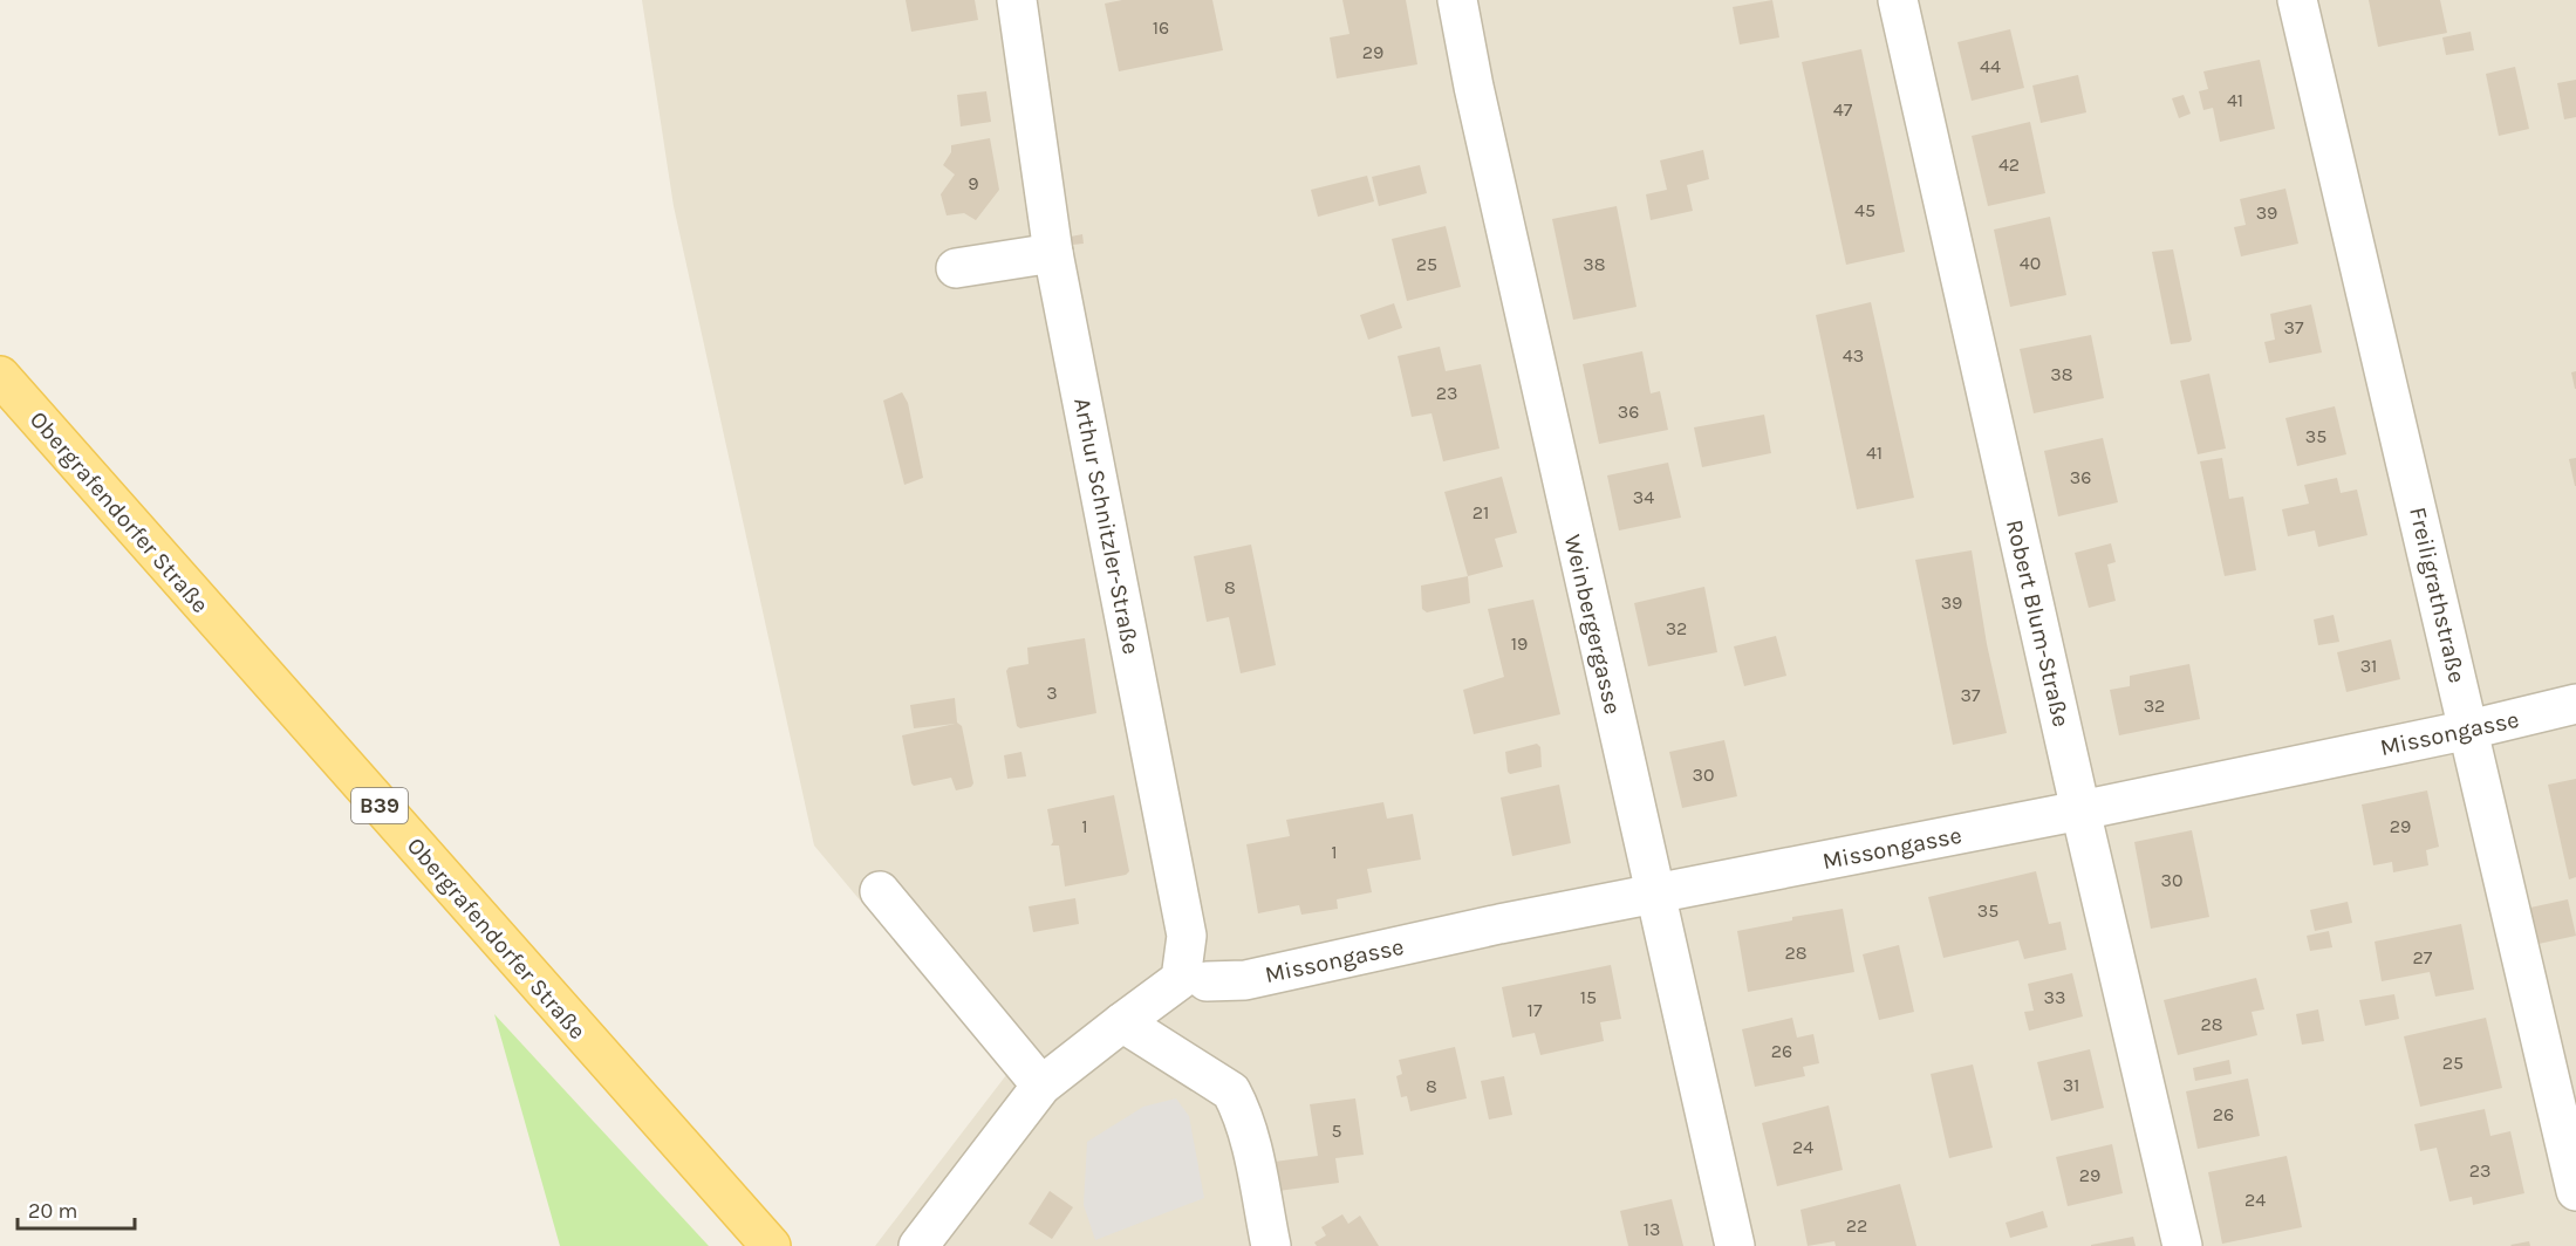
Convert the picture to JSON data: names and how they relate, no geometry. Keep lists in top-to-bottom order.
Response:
{
  "streets": {
    "main road": ["Obergrafendorfer Straße", "B39"],
    "street": [
      "Arthur Schnitzler-Straße",
      "Freiligrathstraße",
      "Robert Blum-Straße",
      "Weinbergergasse",
      "Missongasse"
    ]
  },
  "crossings": [
    ["Freiligrathstraße", "Missongasse"],
    ["Robert Blum-Straße", "Missongasse"],
    ["Weinbergergasse", "Missongasse"]
  ],
  "house_numbers": [
    "16",
    "29",
    "44",
    "41",
    "47",
    "42",
    "9",
    "45",
    "39",
    "40",
    "25",
    "38",
    "37",
    "43",
    "38",
    "23",
    "36",
    "35",
    "41",
    "36",
    "34",
    "21",
    "8",
    "39",
    "32",
    "19",
    "31",
    "3",
    "37",
    "32",
    "30",
    "1",
    "29",
    "1",
    "30",
    "35",
    "28",
    "27",
    "15",
    "33",
    "17",
    "28",
    "26",
    "25",
    "31",
    "8",
    "26",
    "5",
    "24",
    "23",
    "29",
    "24",
    "22",
    "13"
  ],
  "scale_bar": "20 m"
}
